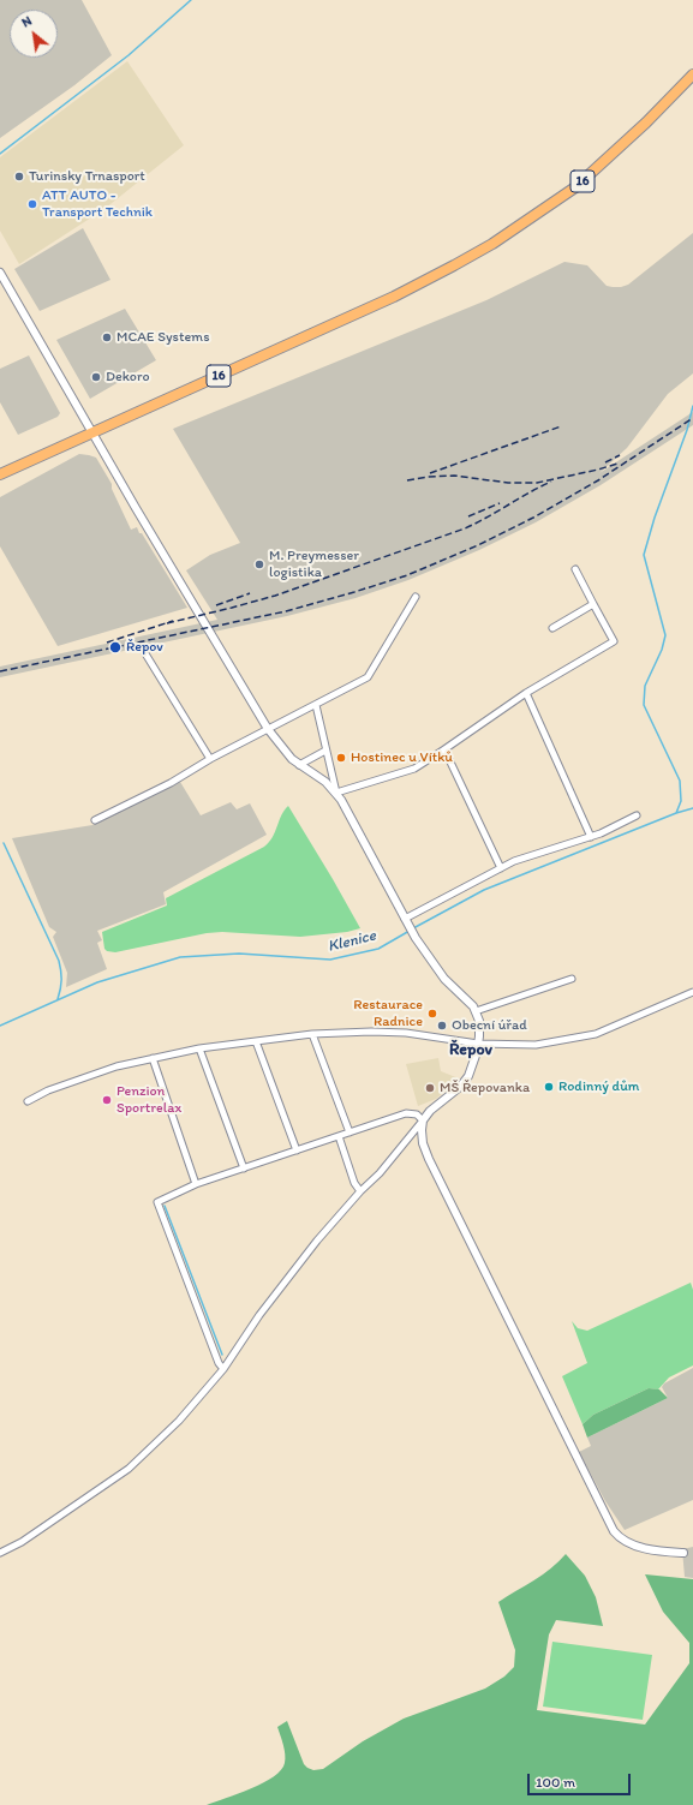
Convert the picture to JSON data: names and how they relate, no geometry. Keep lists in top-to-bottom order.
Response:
{
  "streets": {
    "main road": ["16"]
  },
  "districts": ["Řepov"],
  "water": ["Klenice"],
  "places": [
    "Turinsky Trnasport",
    "ATT AUTO - Transport Technik",
    "MCAE Systems",
    "Dekoro",
    "M. Preymesser logistika",
    "Řepov",
    "Hostinec u Vítků",
    "Restaurace Radnice",
    "Obecní úřad",
    "Rodinný dům",
    "MŠ Řepovanka",
    "Penzion Sportrelax"
  ],
  "scale_bar": "100 m",
  "north": "top left"
}
